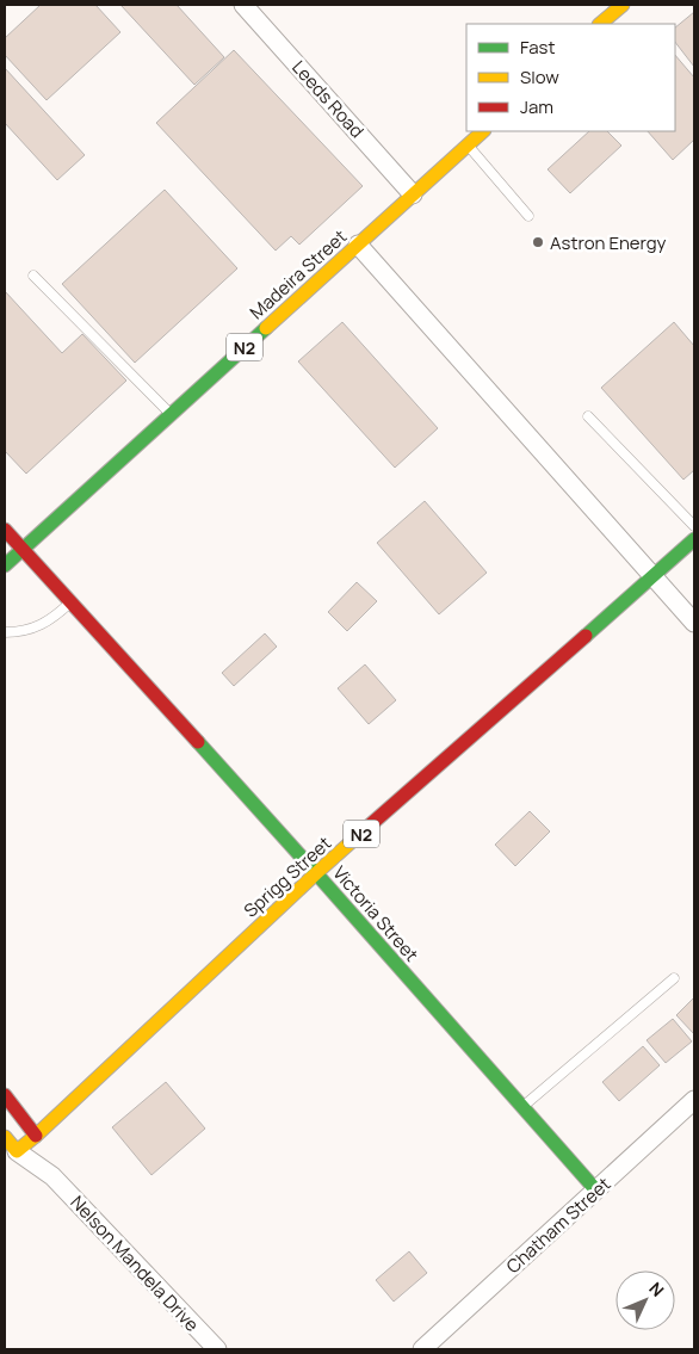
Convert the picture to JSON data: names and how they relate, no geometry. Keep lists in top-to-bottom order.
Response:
{
  "streets": {
    "main road": [
      "Madeira Street",
      "N2",
      "Sprigg Street",
      "Victoria Street",
      "Nelson Mandela Drive"
    ],
    "street": ["Leeds Road", "Chatham Street"]
  },
  "crossings": [
    ["Leeds Road", "Madeira Street"],
    ["Madeira Street", "Victoria Street"],
    ["Sprigg Street", "Victoria Street"],
    ["Sprigg Street", "Nelson Mandela Drive"],
    ["Victoria Street", "Chatham Street"]
  ],
  "places": ["Astron Energy"],
  "legend": ["Fast", "Slow", "Jam"],
  "north": "top right"
}
